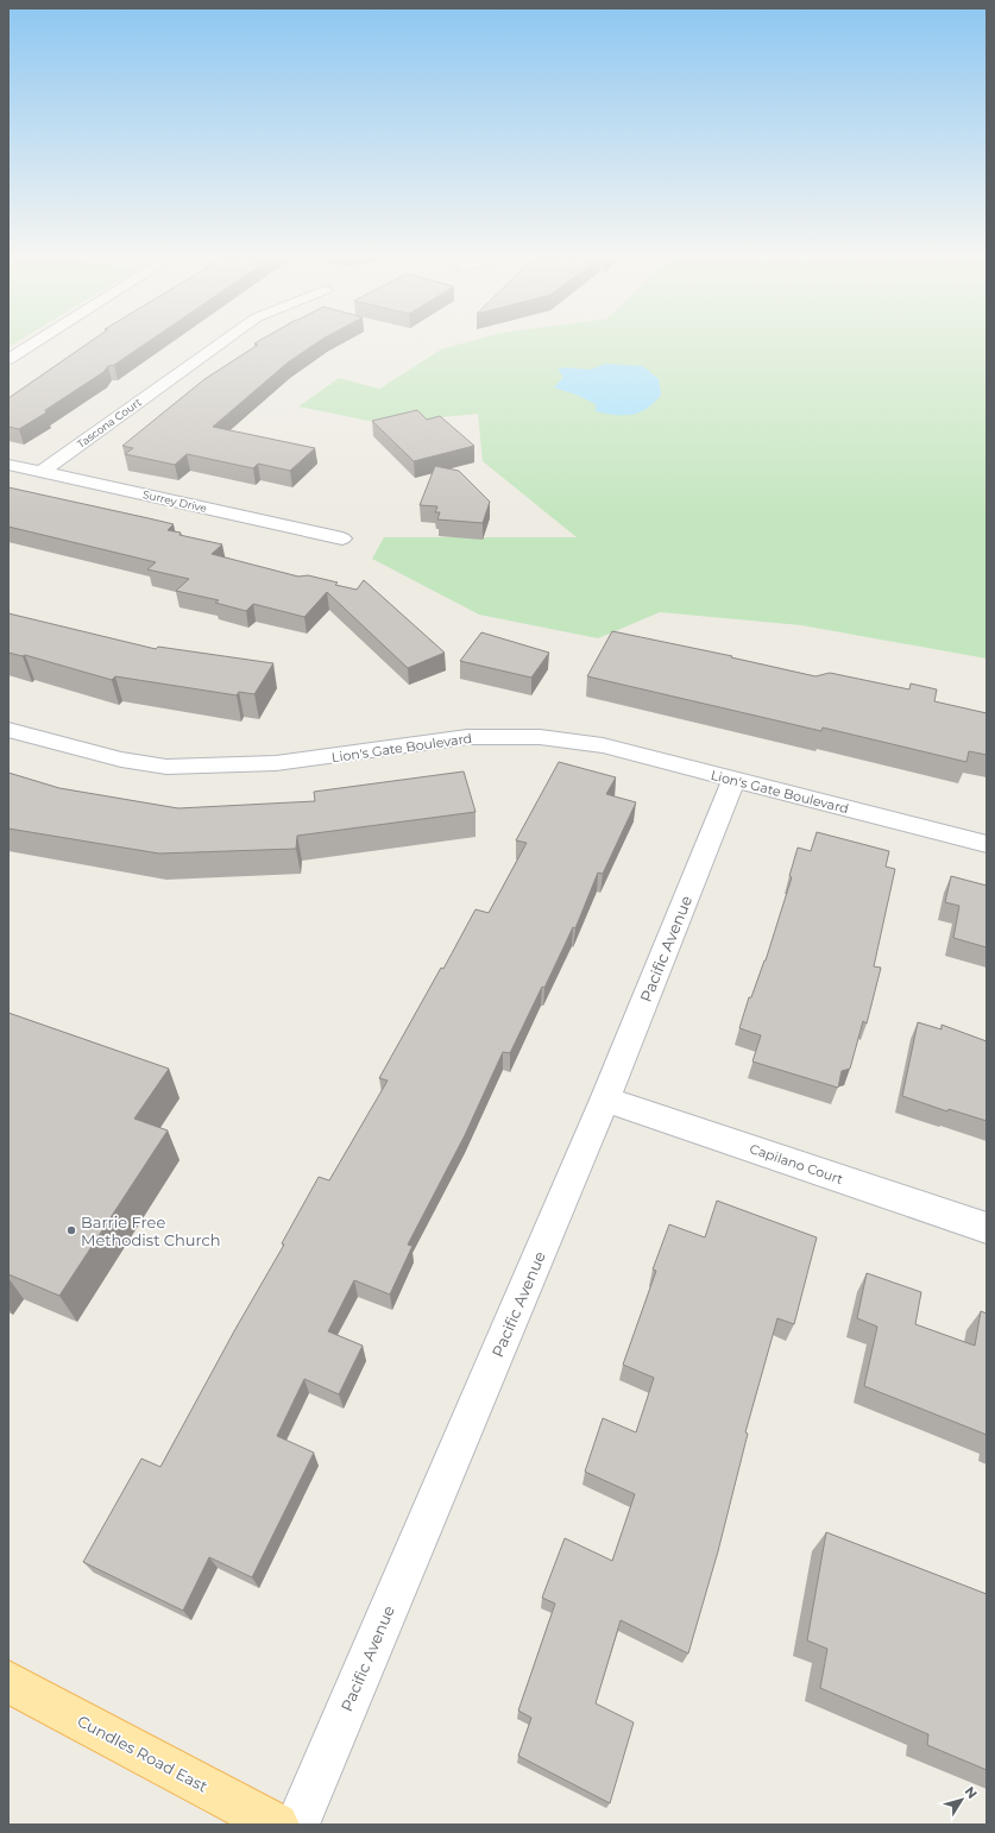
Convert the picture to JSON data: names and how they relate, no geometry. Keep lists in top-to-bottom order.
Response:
{
  "streets": {
    "main road": ["Cundles Road East"],
    "street": [
      "Tascona Court",
      "Surrey Drive",
      "Lion's Gate Boulevard",
      "Pacific Avenue",
      "Capilano Court"
    ]
  },
  "crossings": [
    ["Tascona Court", "Surrey Drive"],
    ["Lion's Gate Boulevard", "Pacific Avenue"],
    ["Pacific Avenue", "Capilano Court"]
  ],
  "places": ["Barrie Free Methodist Church"],
  "north": "top right"
}
